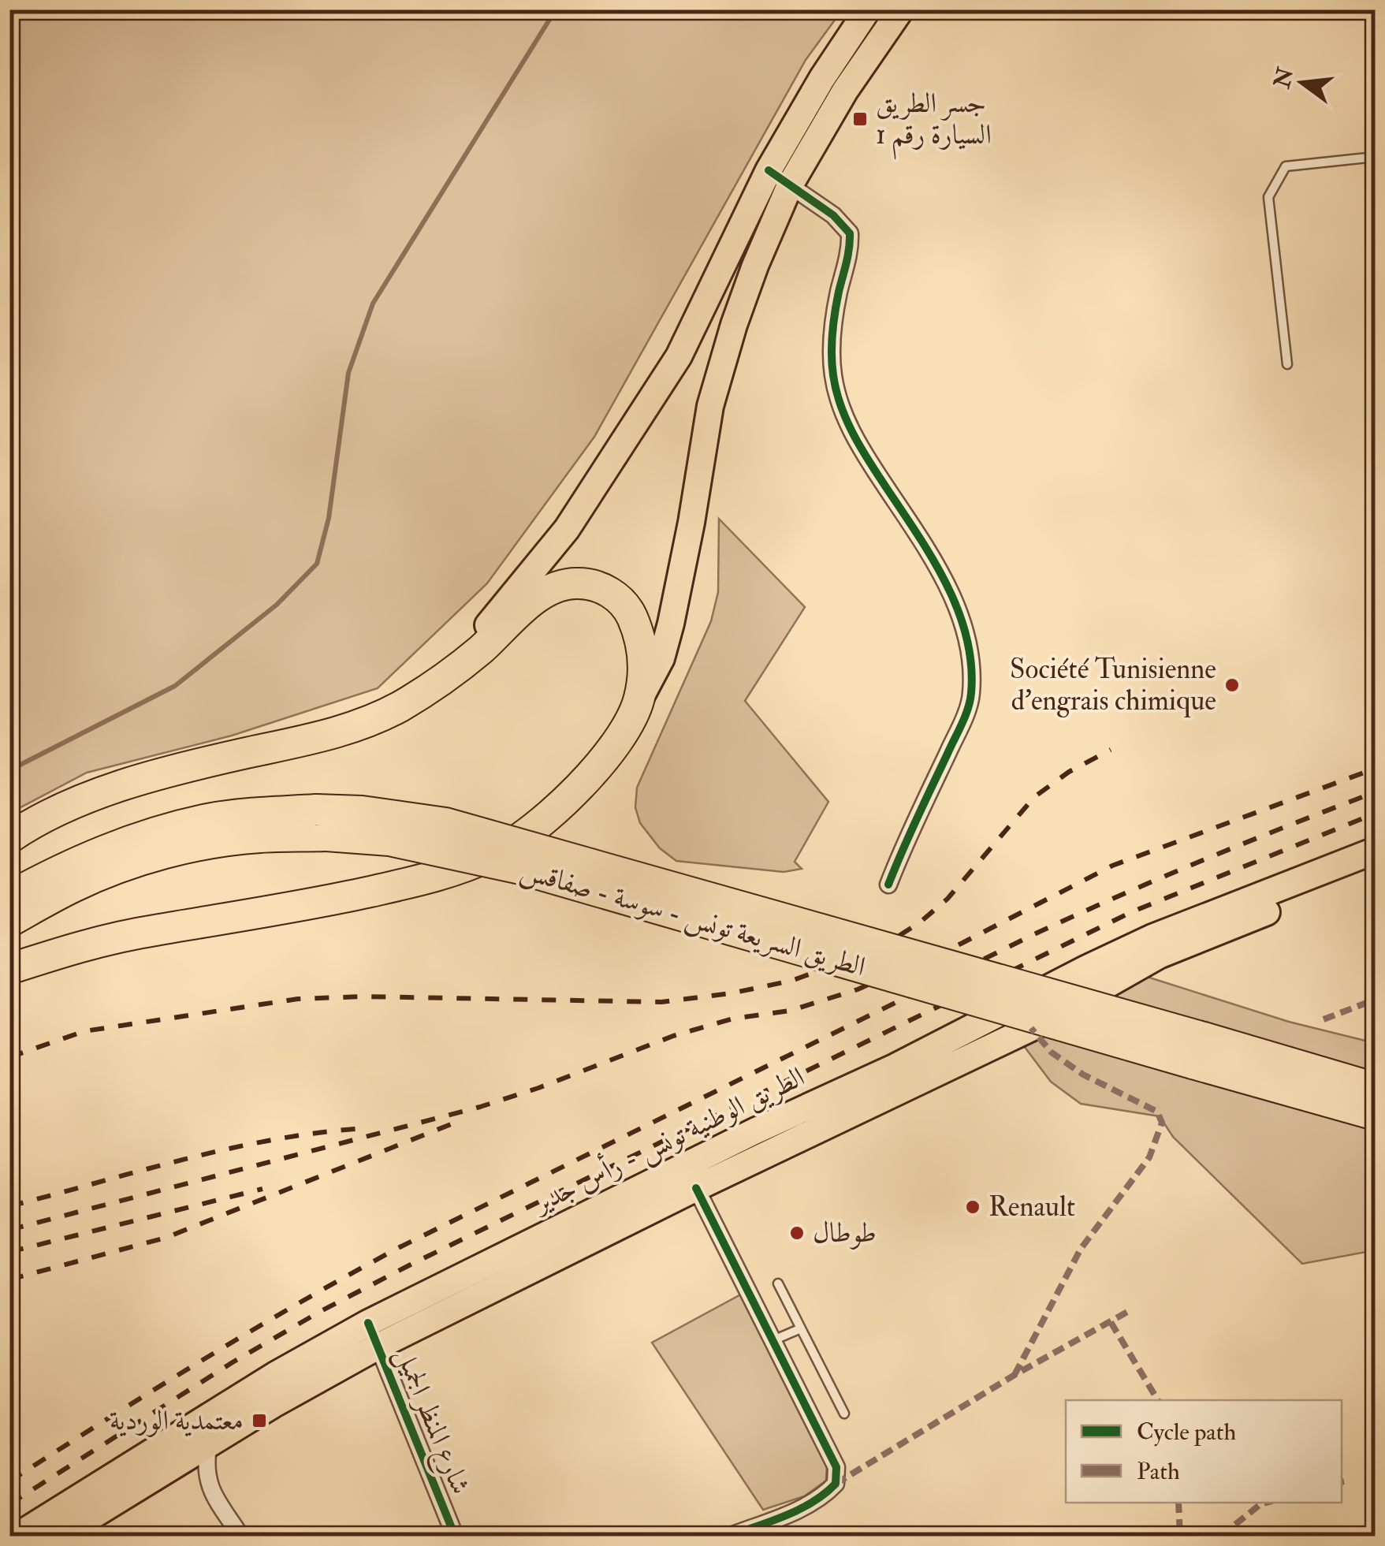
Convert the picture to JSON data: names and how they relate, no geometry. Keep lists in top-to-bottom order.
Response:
{
  "streets": {
    "highway": ["الطريق السريعة تونس - سوسة - صفاقس"],
    "main road": ["الطريق الوطنية تونس - رأس جدير"],
    "street": ["شارع المنظر الجميل"]
  },
  "crossings": [
    ["الطريق الوطنية تونس - رأس جدير", "شارع المنظر الجميل"]
  ],
  "places": {
    "transit": ["جسر الطريق السيارة رقم 1", "معتمدية الوردية"],
    "other": ["Société Tunisienne d'engrais chimique", "Renault", "طوطال"]
  },
  "legend": ["Cycle path", "Path"],
  "north": "left"
}
